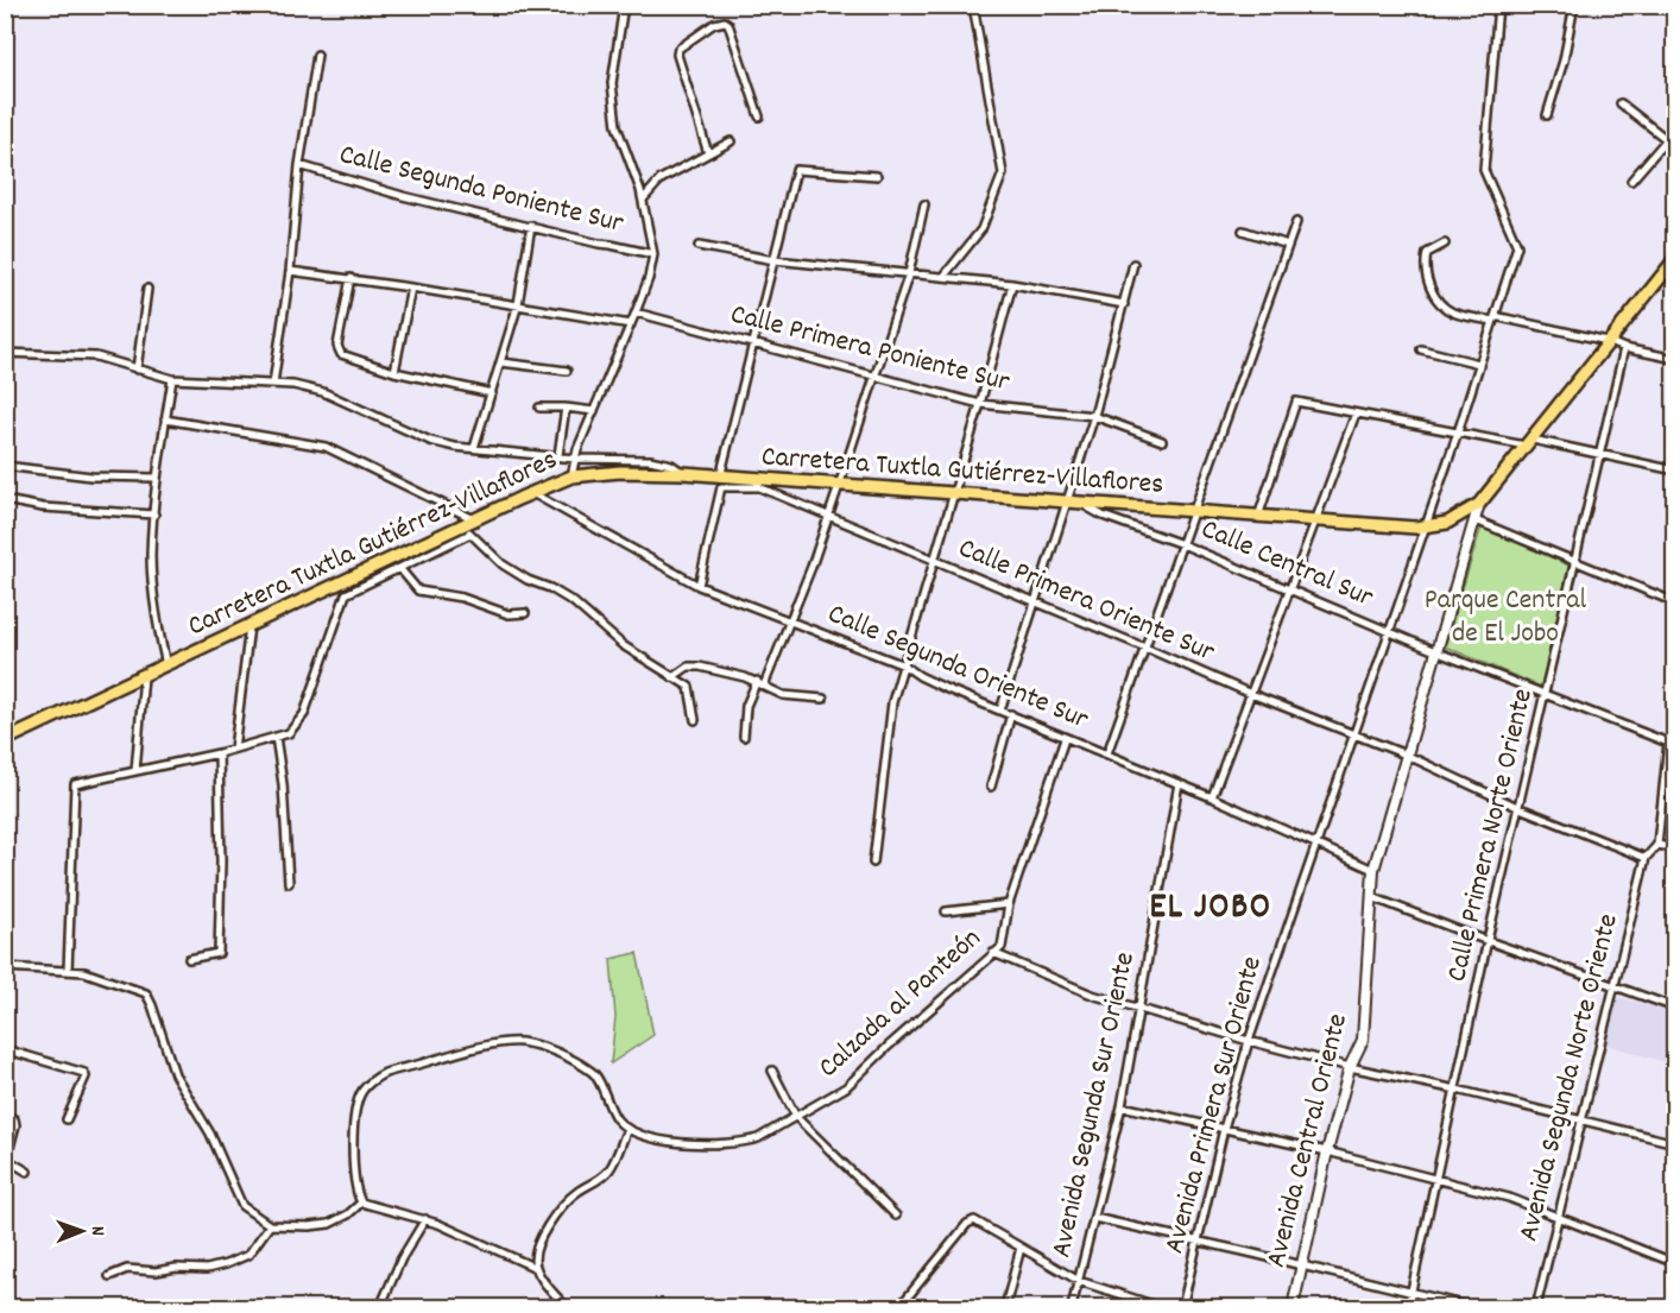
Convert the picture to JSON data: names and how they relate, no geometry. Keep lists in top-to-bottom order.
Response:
{
  "streets": {
    "main road": ["Carretera Tuxtla Gutiérrez-Villaflores"],
    "street": [
      "Calle Segunda Poniente Sur",
      "Calle Primera Poniente Sur",
      "Calle Central Sur",
      "Calle Primera Oriente Sur",
      "Calle Segunda Oriente Sur",
      "Calle Primera Norte Oriente",
      "Calzada al Panteón",
      "Avenida Segunda Norte Oriente",
      "Avenida Segunda Sur Oriente",
      "Avenida Primera Sur Oriente",
      "Avenida Central Oriente"
    ]
  },
  "crossings": [
    ["Carretera Tuxtla Gutiérrez-Villaflores", "Calle Central Sur"],
    ["Carretera Tuxtla Gutiérrez-Villaflores", "Calle Primera Oriente Sur"],
    ["Carretera Tuxtla Gutiérrez-Villaflores", "Calle Segunda Oriente Sur"],
    ["Carretera Tuxtla Gutiérrez-Villaflores", "Avenida Primera Sur Oriente"],
    ["Carretera Tuxtla Gutiérrez-Villaflores", "Avenida Central Oriente"],
    ["Calle Central Sur", "Calle Primera Norte Oriente"],
    ["Calle Central Sur", "Avenida Primera Sur Oriente"],
    ["Calle Central Sur", "Avenida Central Oriente"],
    ["Calle Primera Oriente Sur", "Calle Primera Norte Oriente"],
    ["Calle Primera Oriente Sur", "Avenida Segunda Norte Oriente"],
    ["Calle Primera Oriente Sur", "Avenida Primera Sur Oriente"],
    ["Calle Primera Oriente Sur", "Avenida Central Oriente"],
    ["Calle Segunda Oriente Sur", "Calzada al Panteón"],
    ["Calle Segunda Oriente Sur", "Avenida Segunda Sur Oriente"],
    ["Calle Segunda Oriente Sur", "Avenida Primera Sur Oriente"],
    ["Calle Segunda Oriente Sur", "Avenida Central Oriente"]
  ],
  "districts": ["EL JOBO"],
  "parks": ["Parque Central de El Jobo"],
  "north": "right"
}
